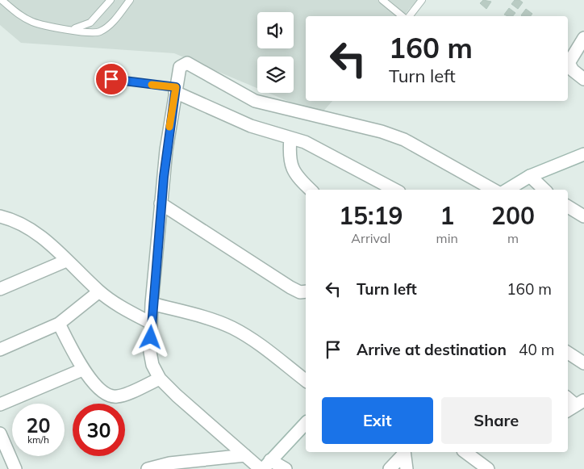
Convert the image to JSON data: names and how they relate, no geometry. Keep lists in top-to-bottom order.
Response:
{
  "page": {
    "turn": ["160 m", "Turn left"],
    "eta": [
      "15:19",
      "Arrival",
      "1",
      "min",
      "200",
      "m"
    ],
    "list": [
      {
        "name": "Turn left",
        "value": "160 m"
      },
      {
        "name": "Arrive at destination",
        "value": "40 m"
      }
    ],
    "buttons": ["Exit", "Share"],
    "speed": "20 km/h",
    "limit": "30"
  }
}
